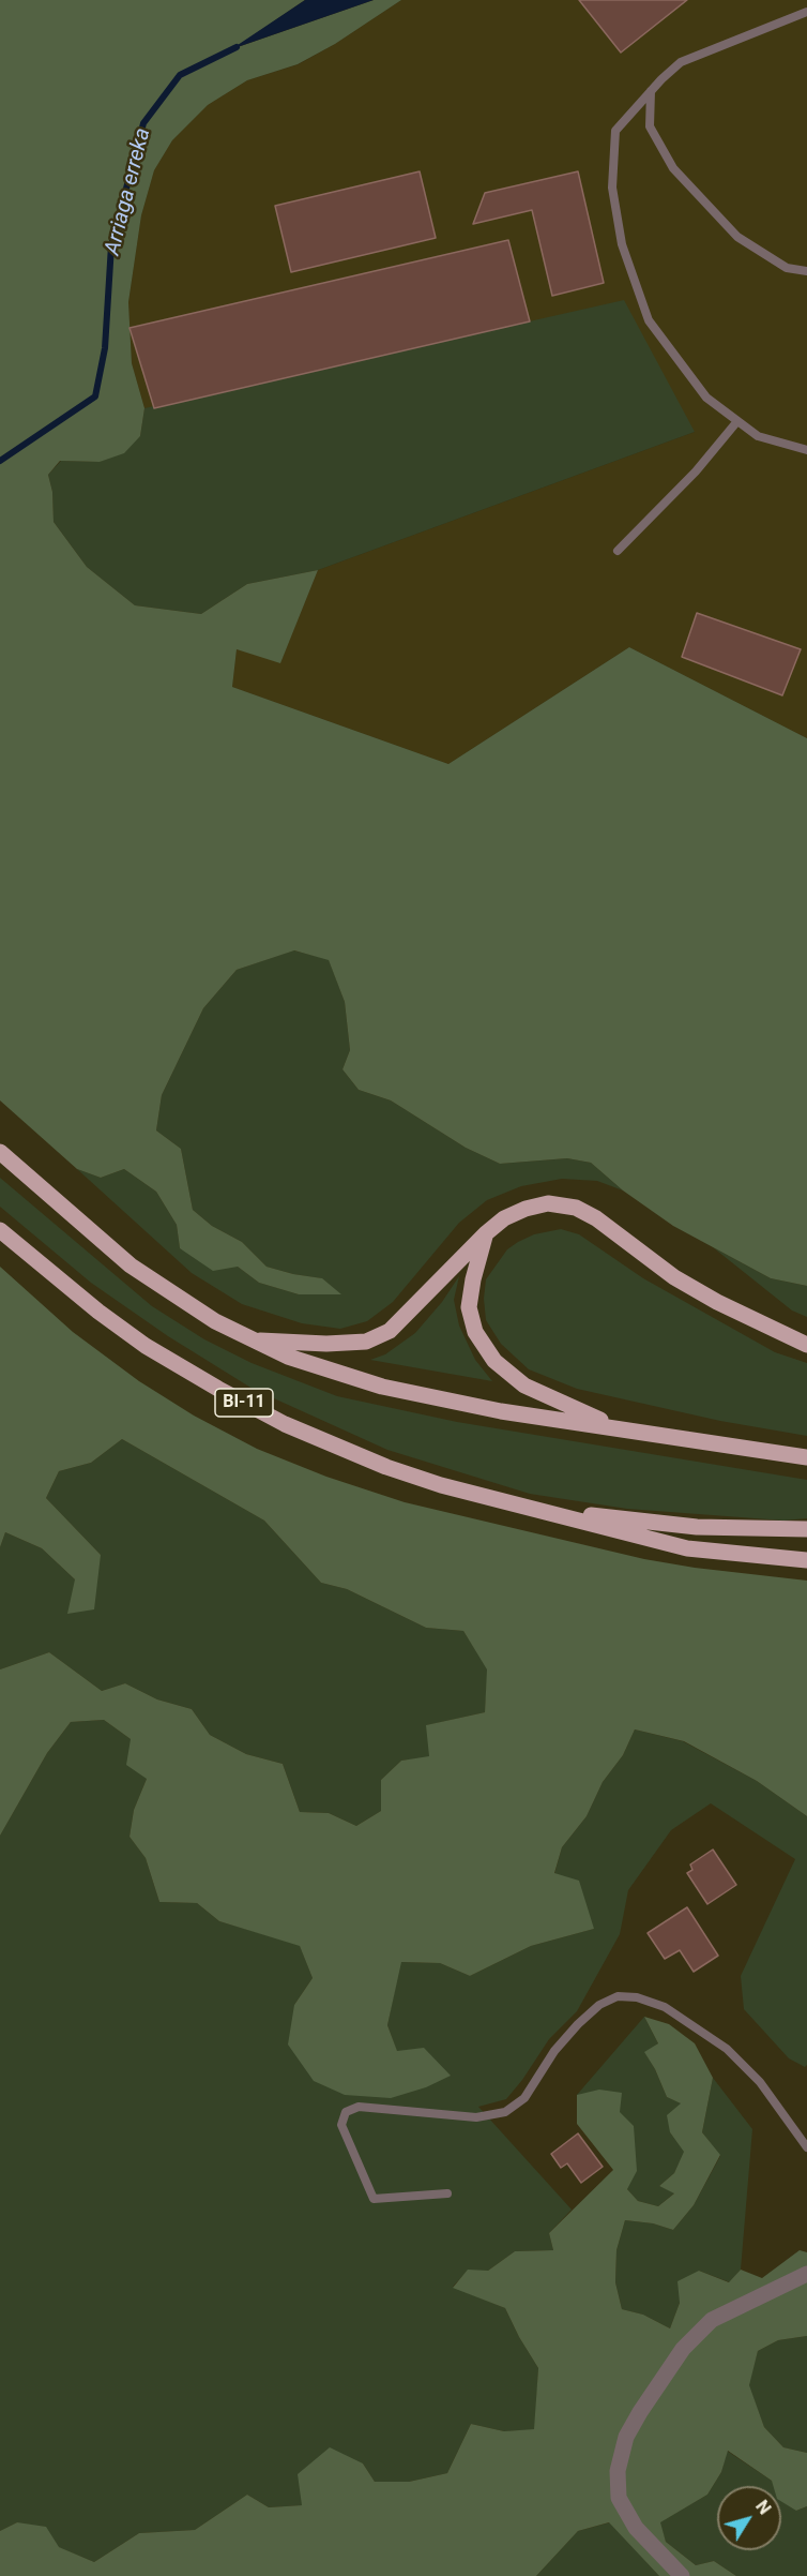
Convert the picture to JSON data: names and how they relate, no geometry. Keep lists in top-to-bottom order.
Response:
{
  "streets": {
    "main road": ["BI-11"]
  },
  "water": ["Arriaga erreka"],
  "north": "top right"
}
